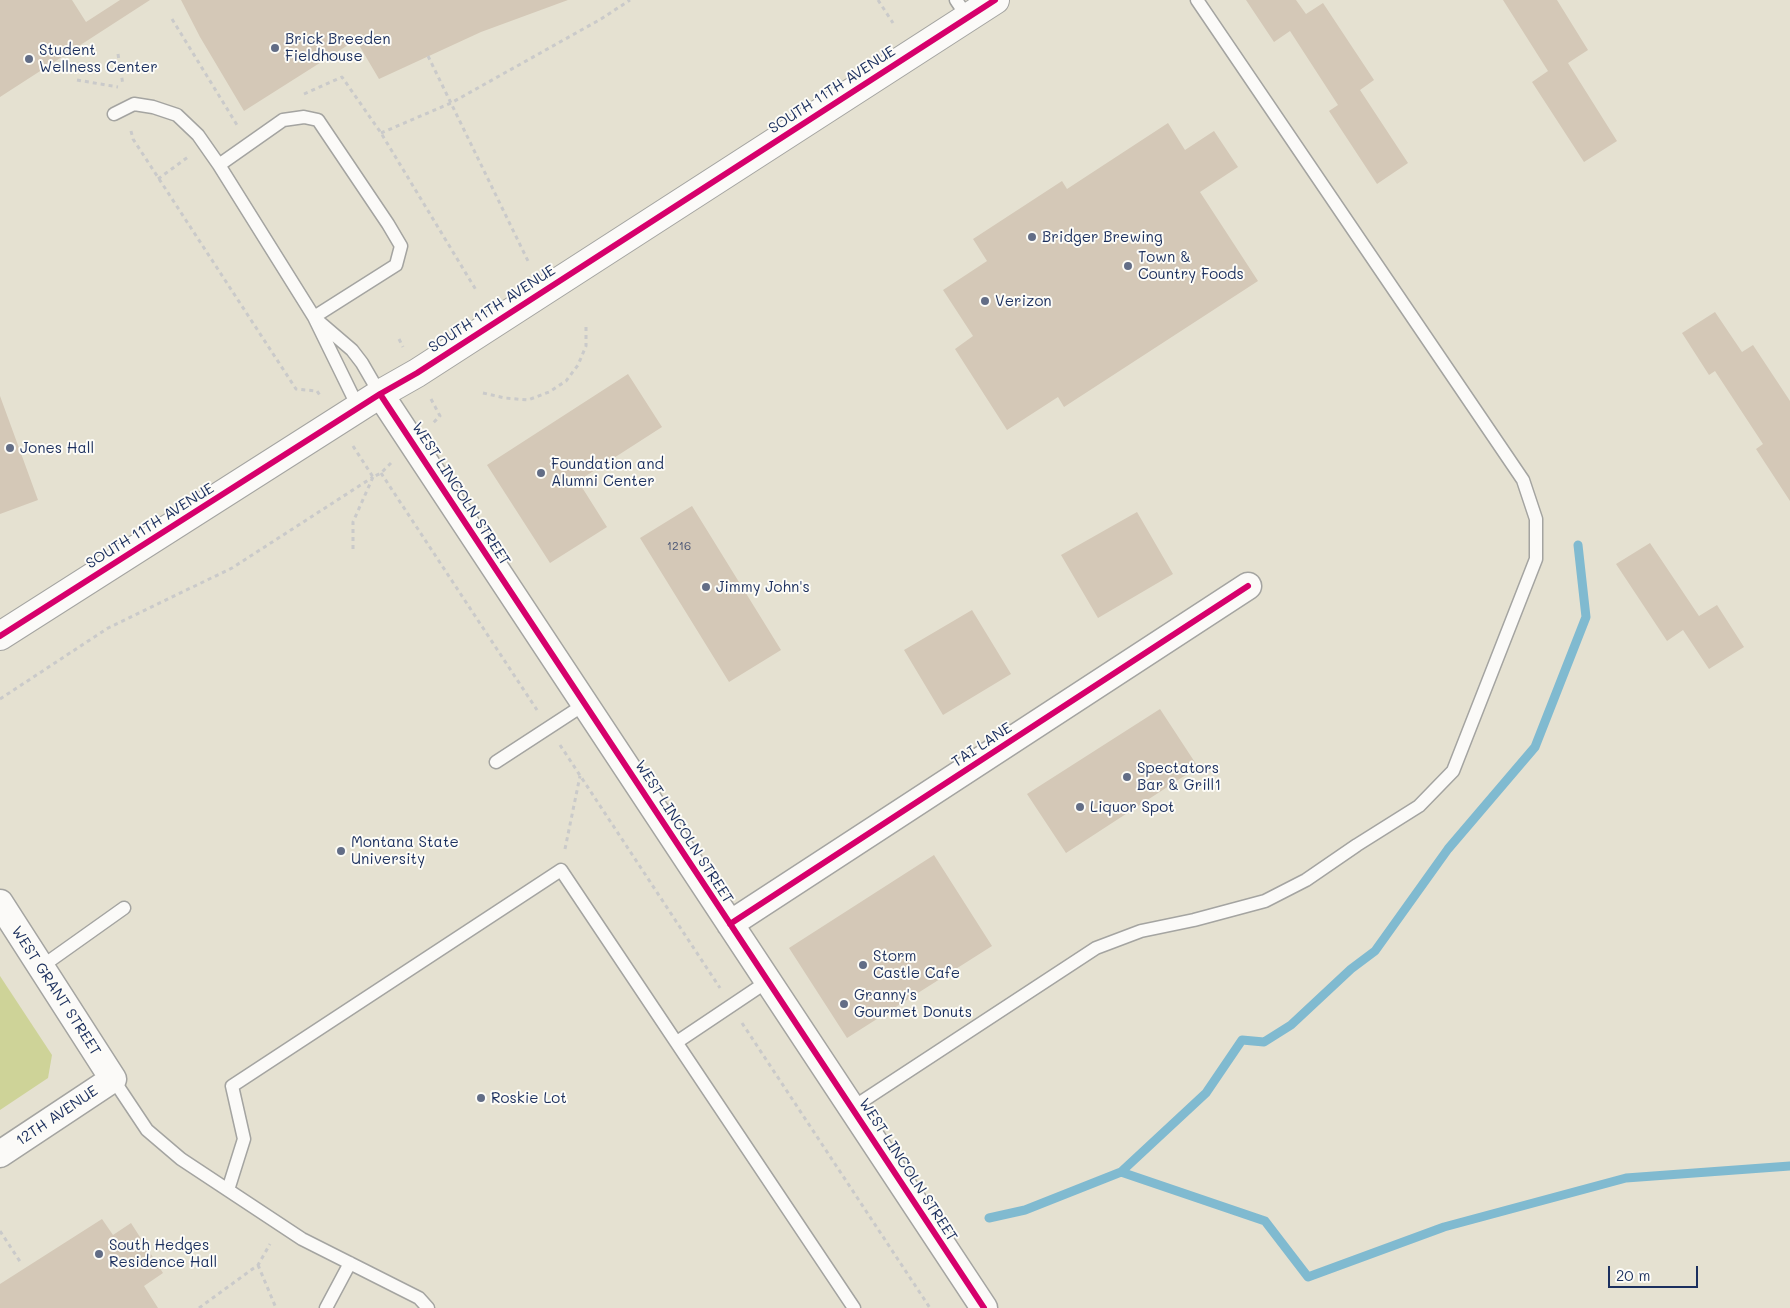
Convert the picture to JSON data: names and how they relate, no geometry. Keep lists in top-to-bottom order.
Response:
{
  "streets": {
    "street": [
      "SOUTH 11TH AVENUE",
      "WEST LINCOLN STREET",
      "TAI LANE",
      "WEST GRANT STREET",
      "12TH AVENUE"
    ]
  },
  "crossings": [
    ["SOUTH 11TH AVENUE", "WEST LINCOLN STREET"],
    ["WEST LINCOLN STREET", "TAI LANE"],
    ["WEST GRANT STREET", "12TH AVENUE"]
  ],
  "places": [
    "Brick Breeden Fieldhouse",
    "Student Wellness Center",
    "Bridger Brewing",
    "Town & Country Foods",
    "Verizon",
    "Jones Hall",
    "Foundation and Alumni Center",
    "Jimmy John's",
    "Spectators Bar & Grill1",
    "Liquor Spot",
    "Montana State University",
    "Storm Castle Cafe",
    "Granny's Gourmet Donuts",
    "Roskie Lot",
    "South Hedges Residence Hall"
  ],
  "house_numbers": ["1216"],
  "scale_bar": "20 m"
}
